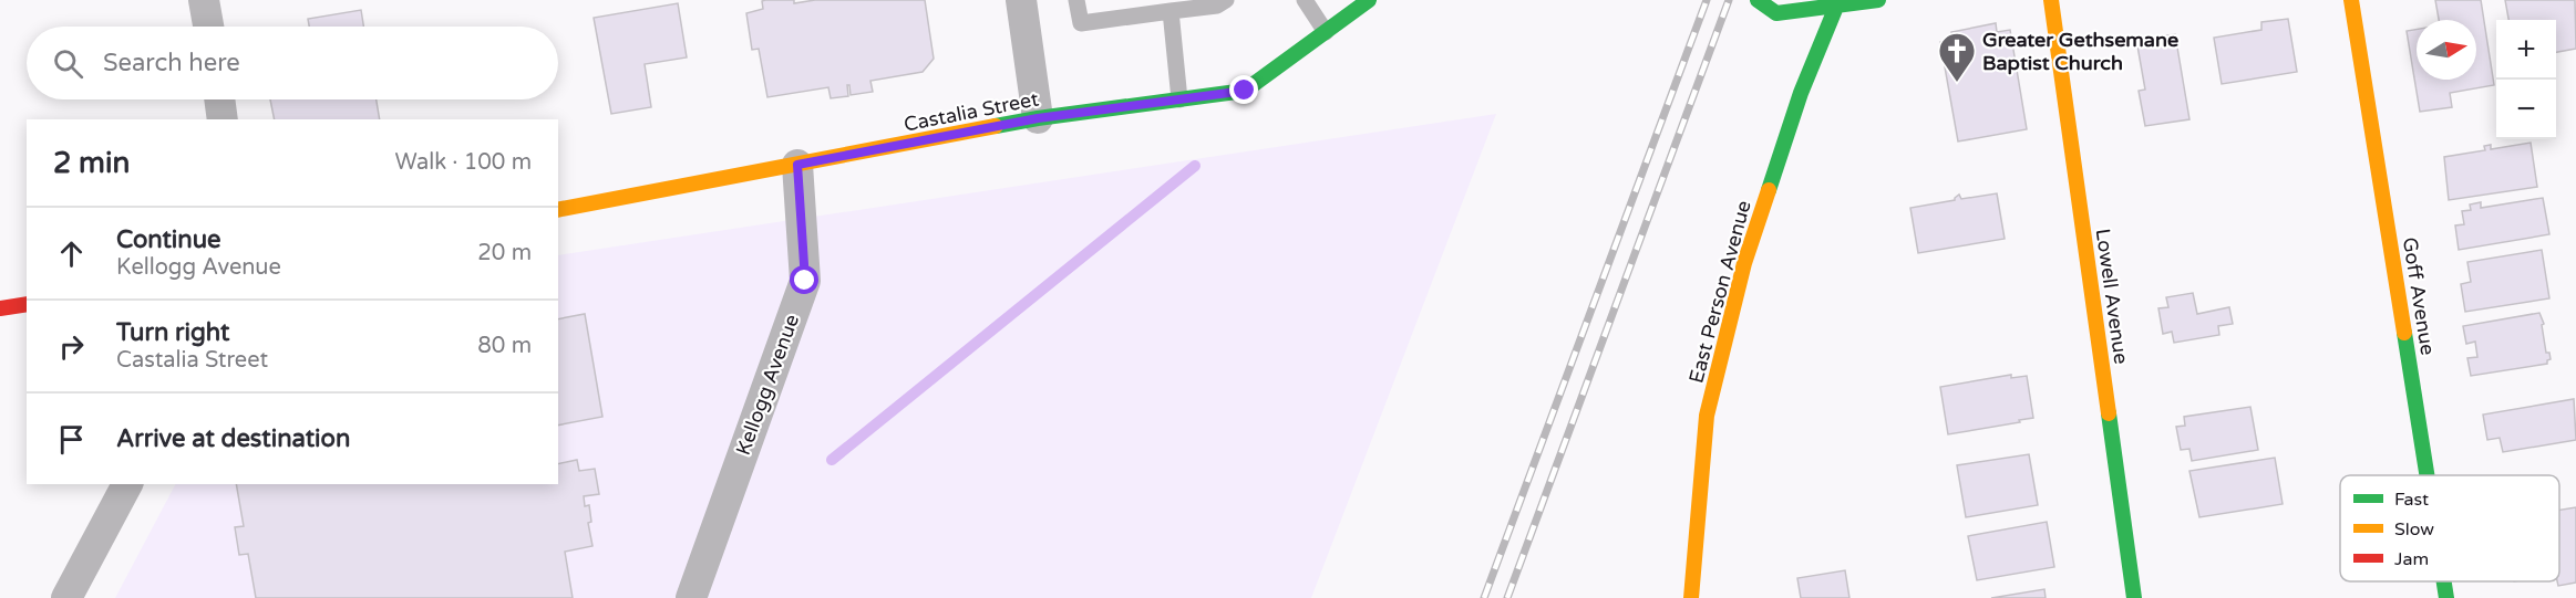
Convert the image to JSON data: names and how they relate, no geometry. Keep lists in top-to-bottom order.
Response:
{
  "streets": {
    "street": [
      "Castalia Street",
      "East Person Avenue",
      "Lowell Avenue",
      "Goff Avenue",
      "Kellogg Avenue"
    ]
  },
  "crossings": [
    ["Castalia Street", "Kellogg Avenue"]
  ],
  "places": {
    "church": ["Greater Gethsemane Baptist Church"]
  },
  "legend": ["Fast", "Slow", "Jam"],
  "north": "right",
  "page": {
    "map_buttons": ["+", "−"],
    "search": "Search here",
    "heading": ["2 min", "Walk · 100 m"],
    "list": [
      ["Continue", "Kellogg Avenue", "20 m"],
      ["Turn right", "Castalia Street", "80 m"],
      "Arrive at destination"
    ]
  }
}
